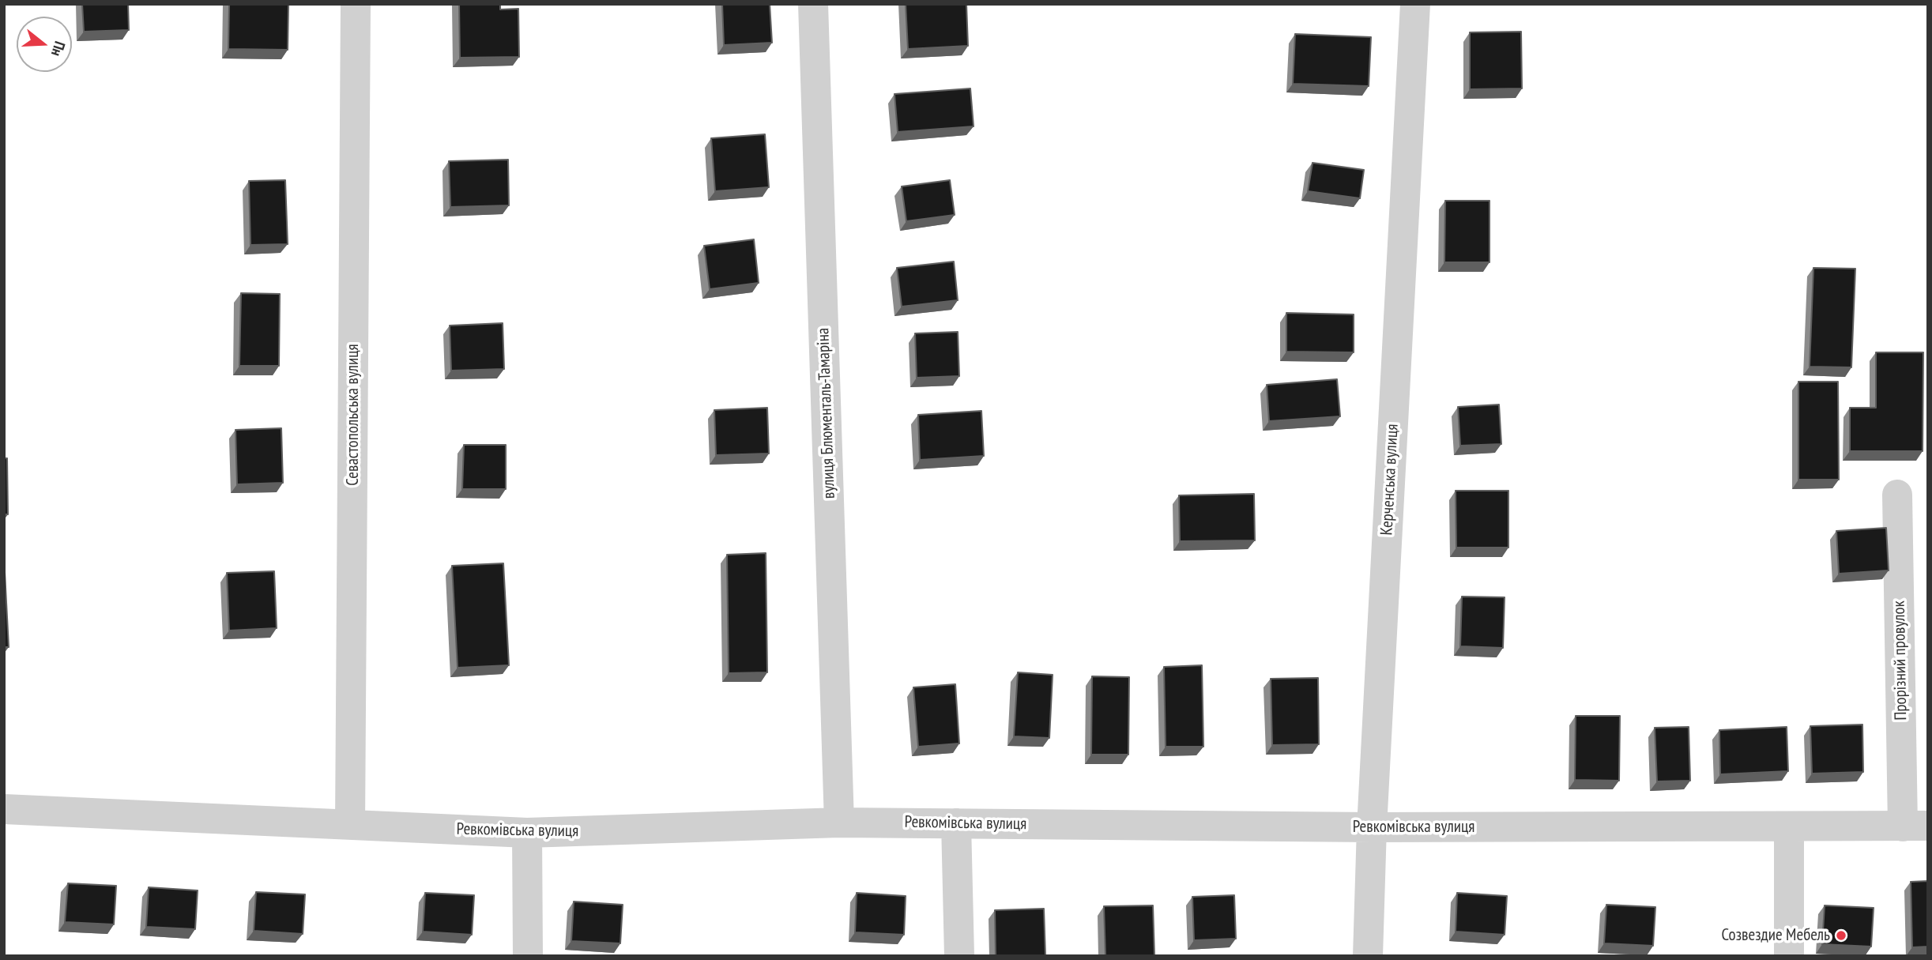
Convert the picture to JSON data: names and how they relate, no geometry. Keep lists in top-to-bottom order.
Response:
{
  "streets": {
    "street": [
      "вулиця Блюменталь-Тамаріна",
      "Севастопольська вулиця",
      "Керченська вулиця",
      "Прорізний провулок",
      "Ревкомівська вулиця"
    ]
  },
  "crossings": [
    ["вулиця Блюменталь-Тамаріна", "Ревкомівська вулиця"],
    ["Севастопольська вулиця", "Ревкомівська вулиця"],
    ["Керченська вулиця", "Ревкомівська вулиця"],
    ["Прорізний провулок", "Ревкомівська вулиця"]
  ],
  "places": ["Созвездие Мебель"],
  "north": "right"
}
